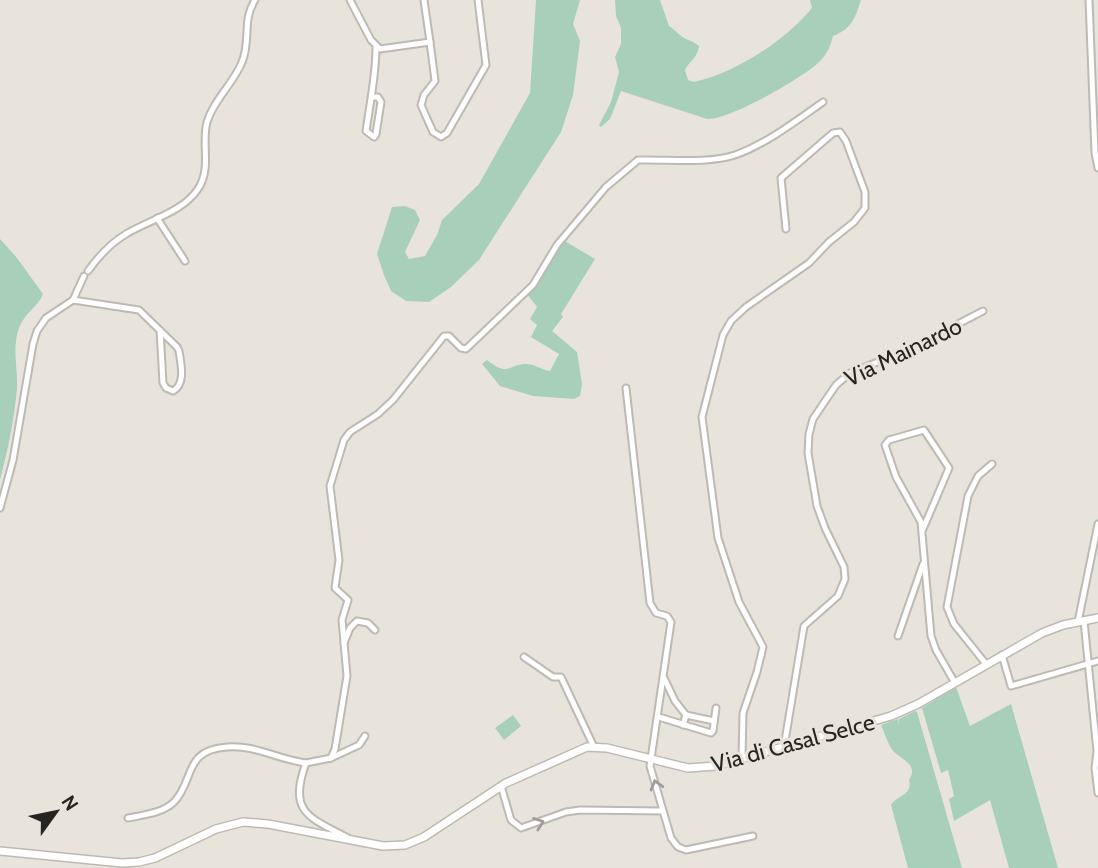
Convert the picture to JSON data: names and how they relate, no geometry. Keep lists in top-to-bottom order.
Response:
{
  "streets": {
    "main road": ["Via di Casal Selce"],
    "street": ["Via Mainardo"]
  },
  "crossings": [
    ["Via Mainardo", "Via di Casal Selce"]
  ],
  "north": "top right"
}
